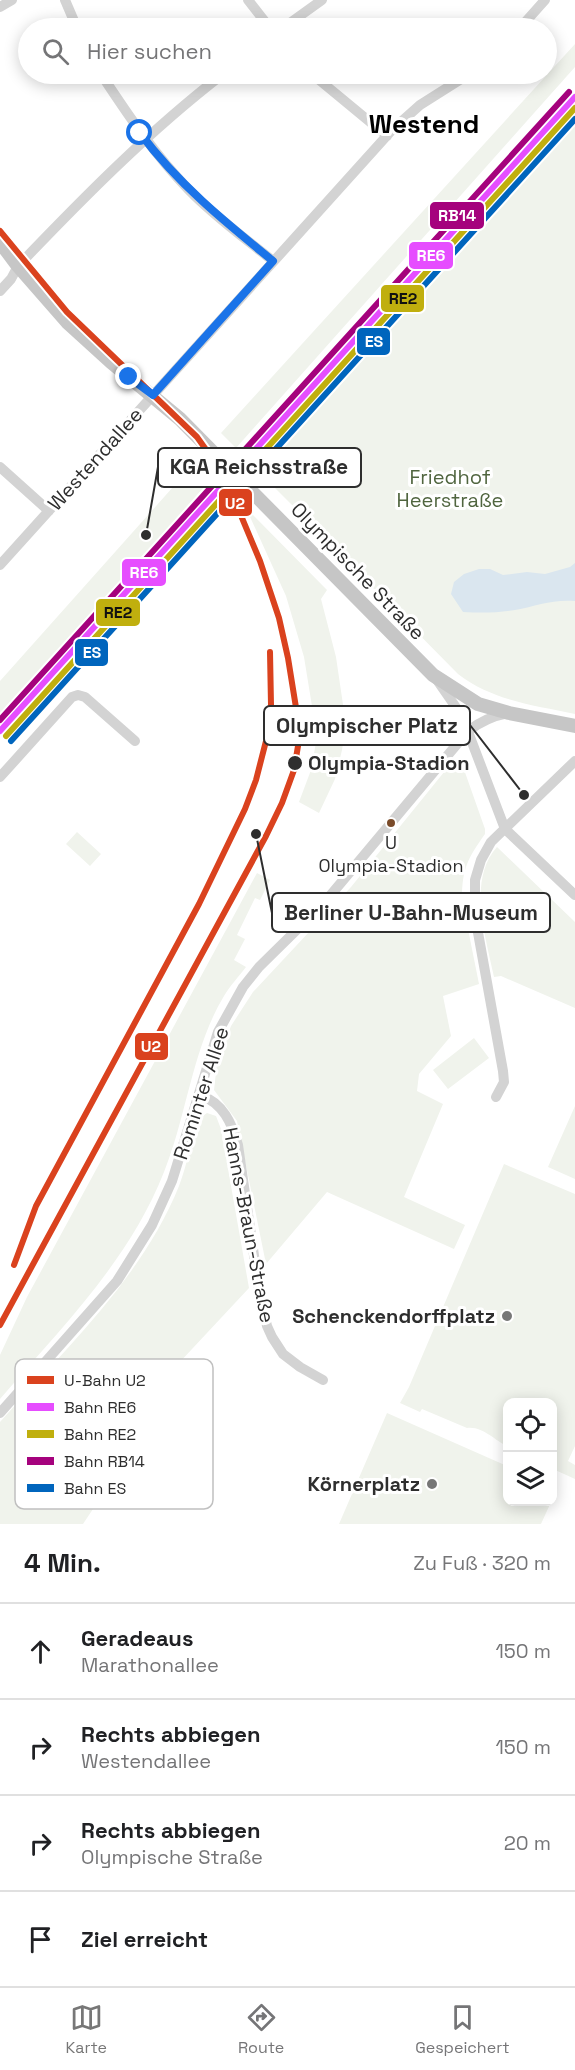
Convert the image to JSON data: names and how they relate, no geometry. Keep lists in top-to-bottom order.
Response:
{
  "streets": {
    "main road": ["Olympische Straße"],
    "street": ["Westendallee", "Rominter Allee", "Hanns-Braun-Straße"]
  },
  "crossings": [
    ["Westendallee", "Olympische Straße"],
    ["Olympische Straße", "Rominter Allee"],
    ["Rominter Allee", "Hanns-Braun-Straße"]
  ],
  "districts": ["Westend"],
  "parks": ["Friedhof Heerstraße"],
  "places": [
    "KGA Reichsstraße",
    "Olympia-Stadion",
    "Olympischer Platz",
    "U Olympia-Stadion",
    "Berliner U-Bahn-Museum",
    "Schenckendorffplatz",
    "Körnerplatz"
  ],
  "lines": [
    "rail line RB14",
    "rail line RE6",
    "rail line RE2",
    "rail line ES",
    "metro line U2"
  ],
  "legend": [
    "U-Bahn U2",
    "Bahn RE6",
    "Bahn RE2",
    "Bahn RB14",
    "Bahn ES"
  ],
  "page": {
    "search": "Hier suchen",
    "heading": ["4 Min.", "Zu Fuß · 320 m"],
    "list": [
      ["Geradeaus", "Marathonallee", "150 m"],
      ["Rechts abbiegen", "Westendallee", "150 m"],
      ["Rechts abbiegen", "Olympische Straße", "20 m"],
      "Ziel erreicht"
    ],
    "nav": ["Karte", "Route", "Gespeichert"]
  }
}
